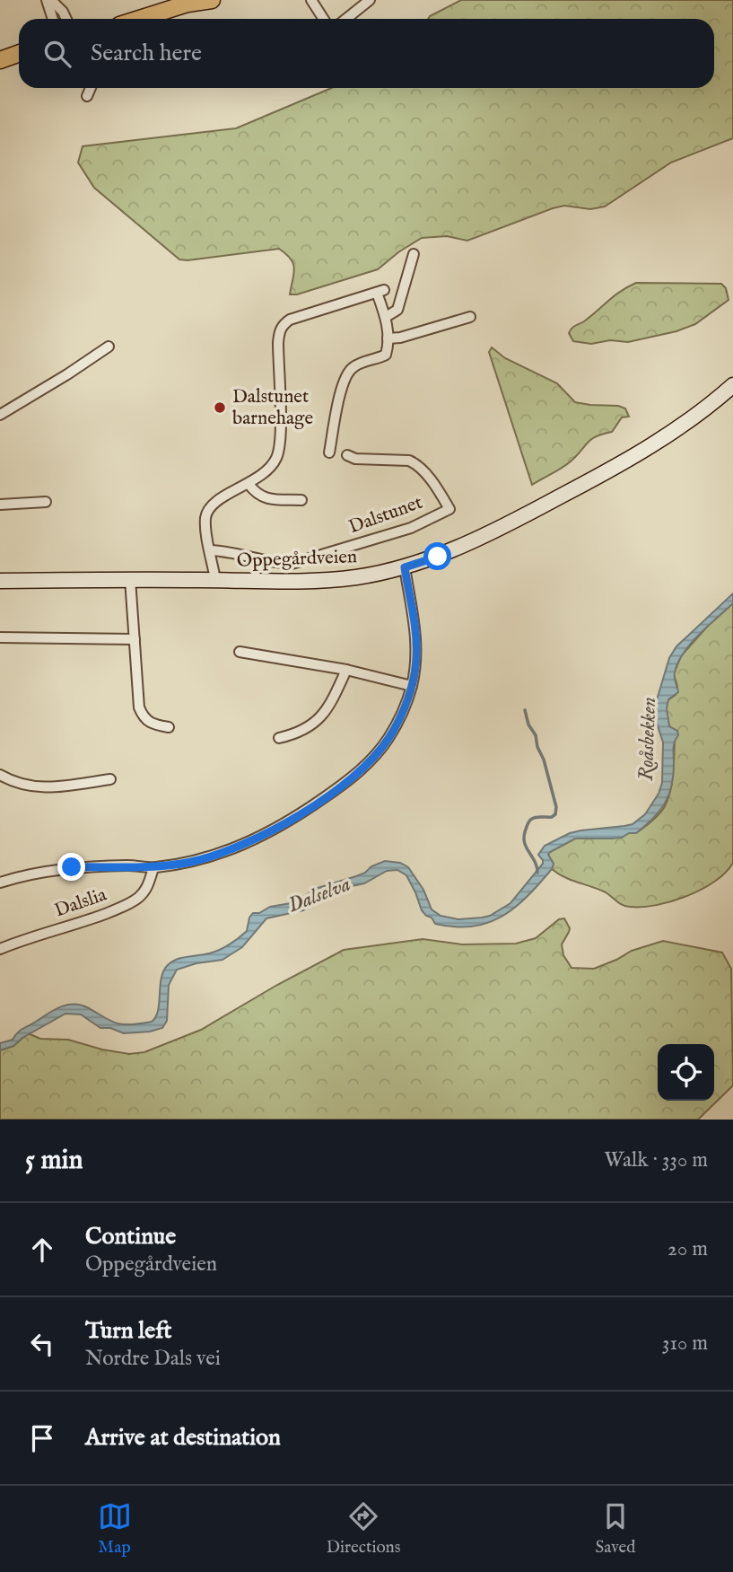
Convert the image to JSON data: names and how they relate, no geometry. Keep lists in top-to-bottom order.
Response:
{
  "streets": {
    "main road": ["Oppegårdveien"],
    "street": ["Dalstunet", "Dalslia"]
  },
  "water": ["Roåsbekken", "Dalselva"],
  "places": ["Dalstunet barnehage"],
  "page": {
    "search": "Search here",
    "heading": ["5 min", "Walk · 330 m"],
    "list": [
      ["Continue", "Oppegårdveien", "20 m"],
      ["Turn left", "Nordre Dals vei", "310 m"],
      "Arrive at destination"
    ],
    "nav": ["Map", "Directions", "Saved"]
  }
}
